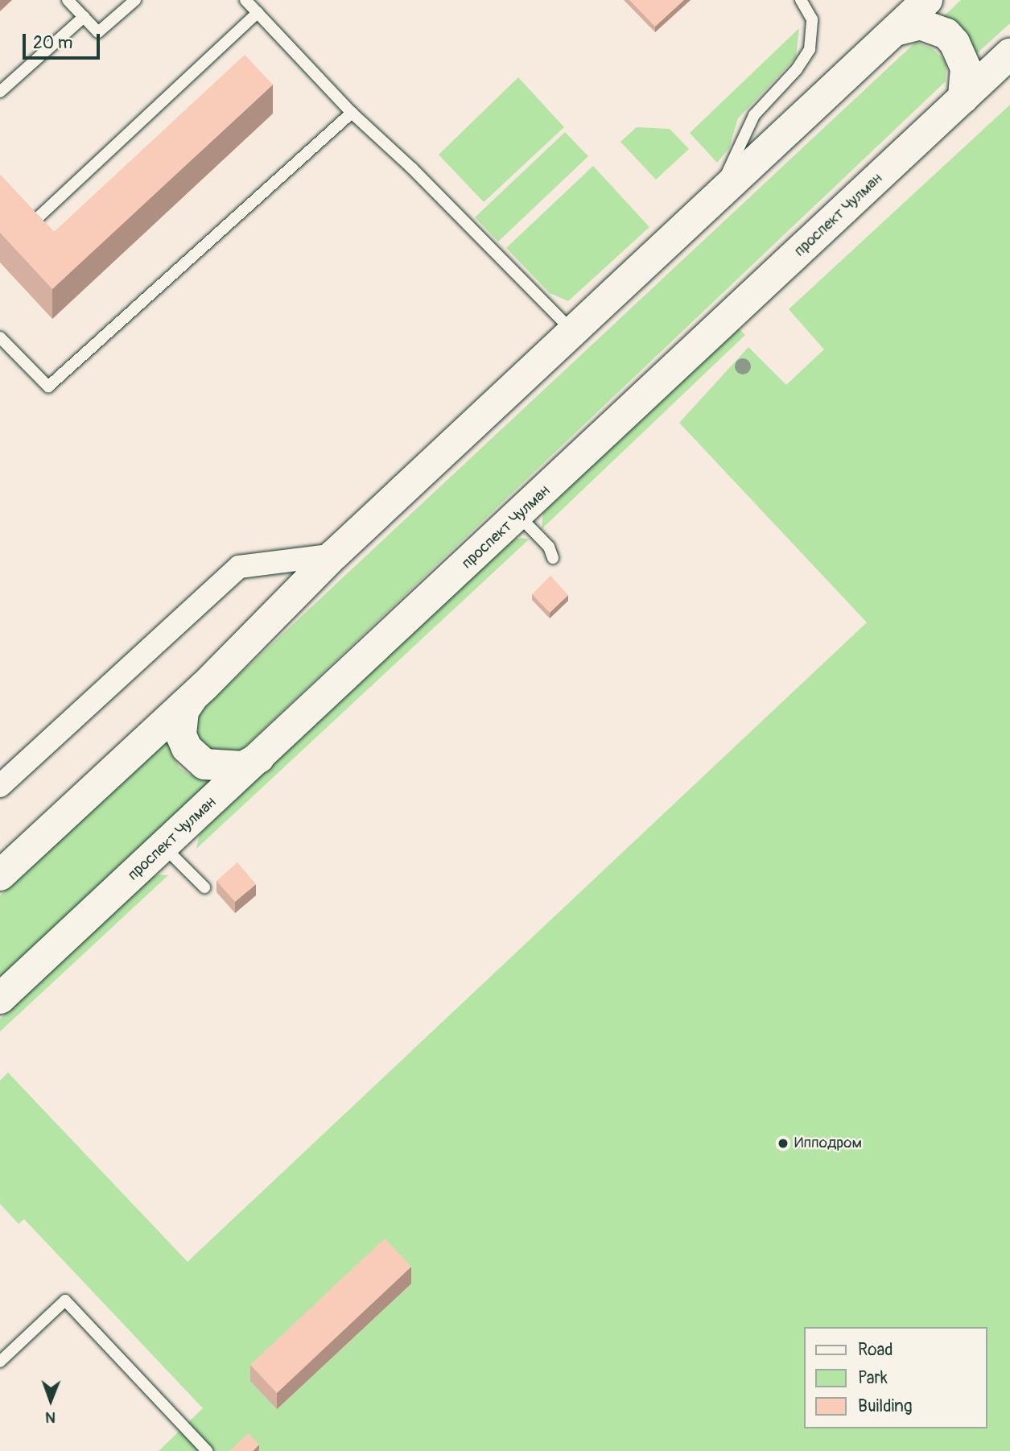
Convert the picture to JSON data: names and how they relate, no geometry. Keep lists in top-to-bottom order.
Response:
{
  "streets": {
    "main road": ["проспект Чулман"]
  },
  "places": ["Ипподром"],
  "legend": ["Road", "Park", "Building"],
  "scale_bar": "20 m",
  "north": "bottom"
}
